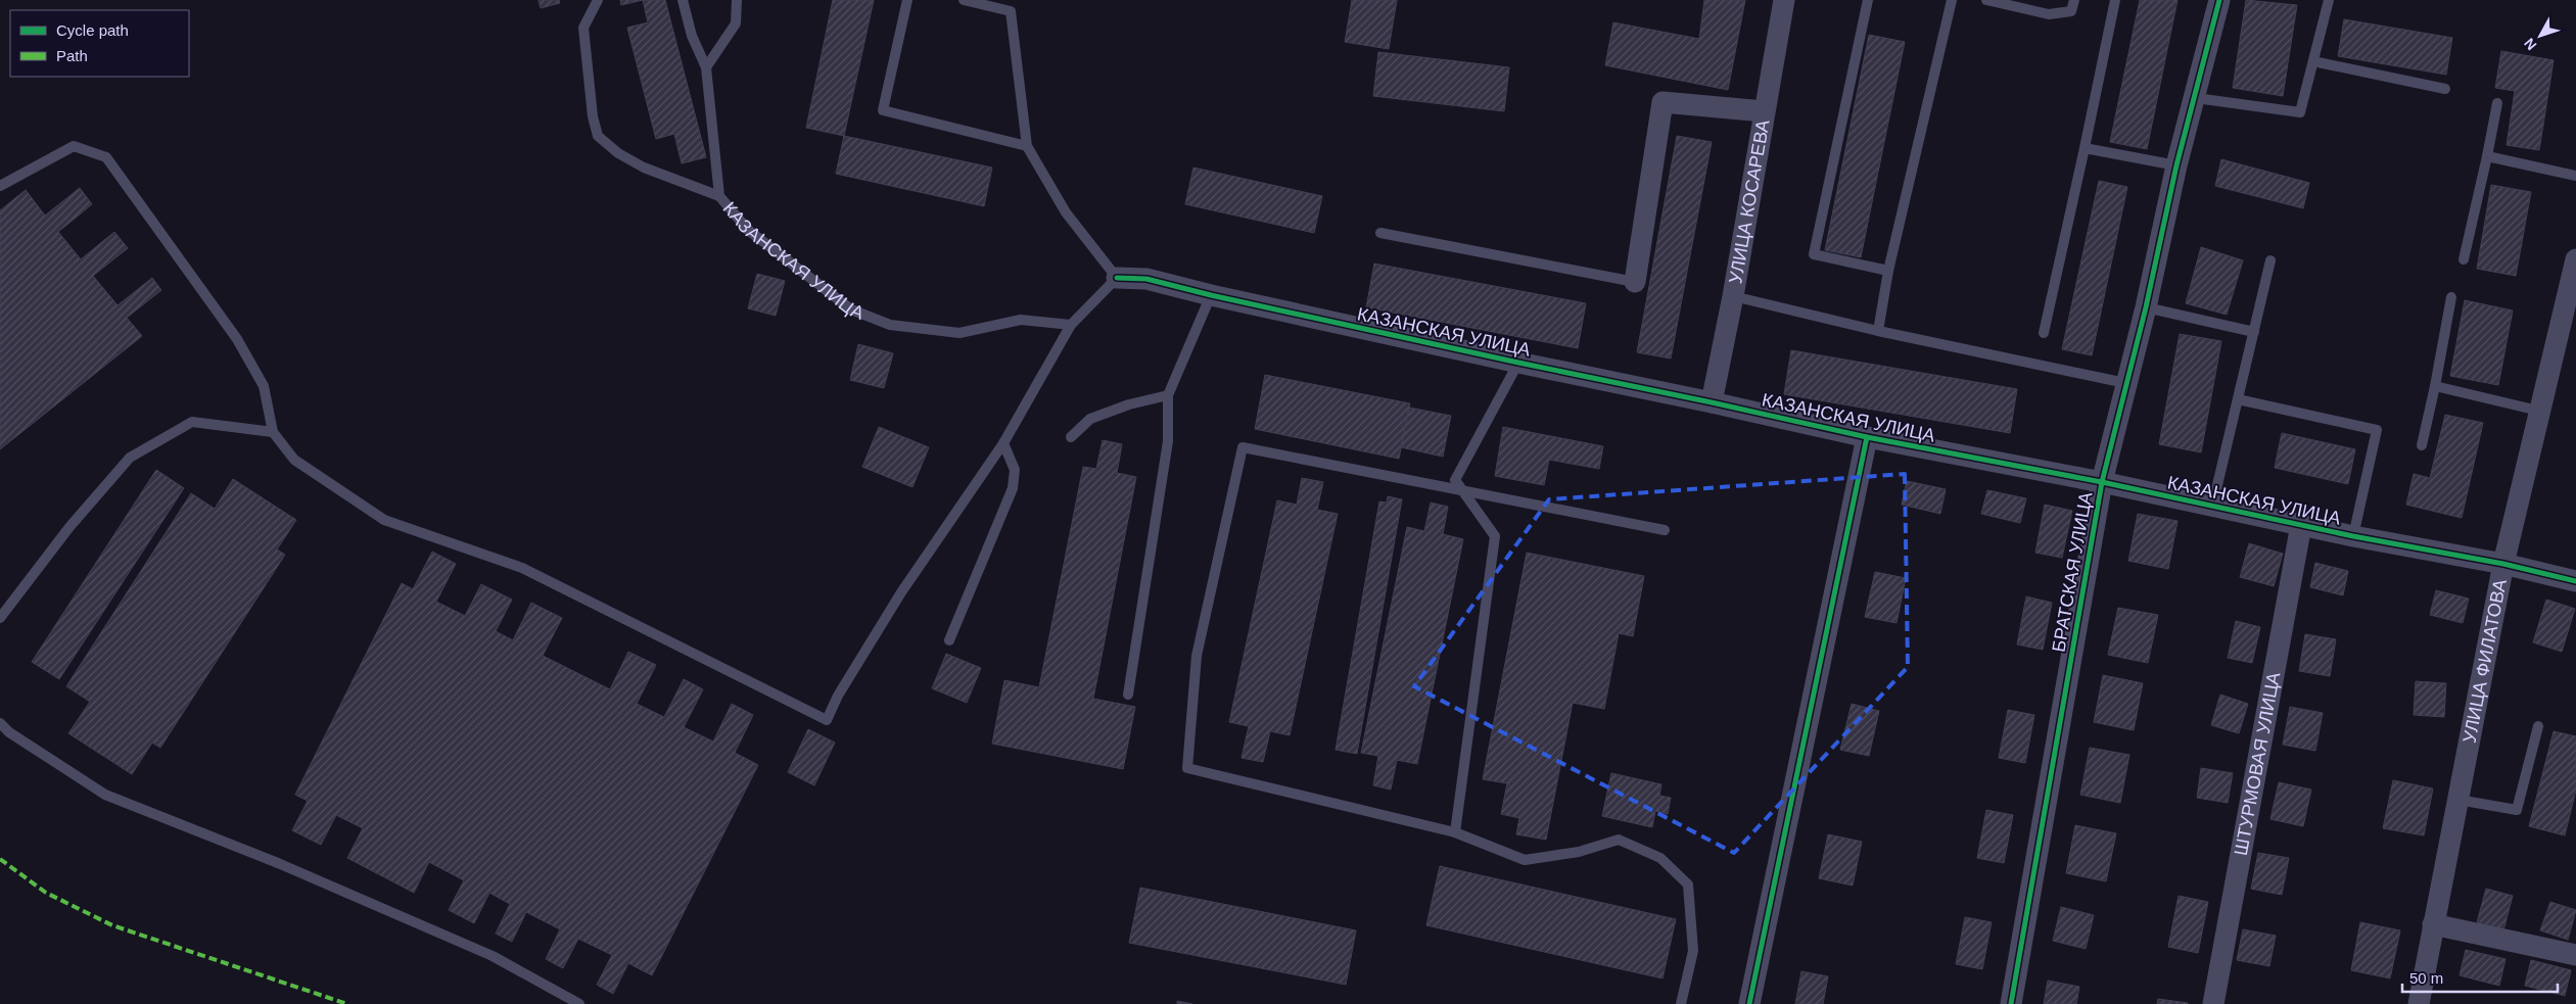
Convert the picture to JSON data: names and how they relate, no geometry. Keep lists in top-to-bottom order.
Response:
{
  "streets": {
    "street": [
      "УЛИЦА КОСАРЕВА",
      "КАЗАНСКАЯ УЛИЦА",
      "БРАТСКАЯ УЛИЦА",
      "УЛИЦА ФИЛАТОВА",
      "ШТУРМОВАЯ УЛИЦА"
    ]
  },
  "crossings": [
    ["УЛИЦА КОСАРЕВА", "КАЗАНСКАЯ УЛИЦА"],
    ["КАЗАНСКАЯ УЛИЦА", "БРАТСКАЯ УЛИЦА"],
    ["КАЗАНСКАЯ УЛИЦА", "УЛИЦА ФИЛАТОВА"],
    ["КАЗАНСКАЯ УЛИЦА", "ШТУРМОВАЯ УЛИЦА"]
  ],
  "legend": ["Cycle path", "Path"],
  "scale_bar": "50 m",
  "north": "bottom left"
}
